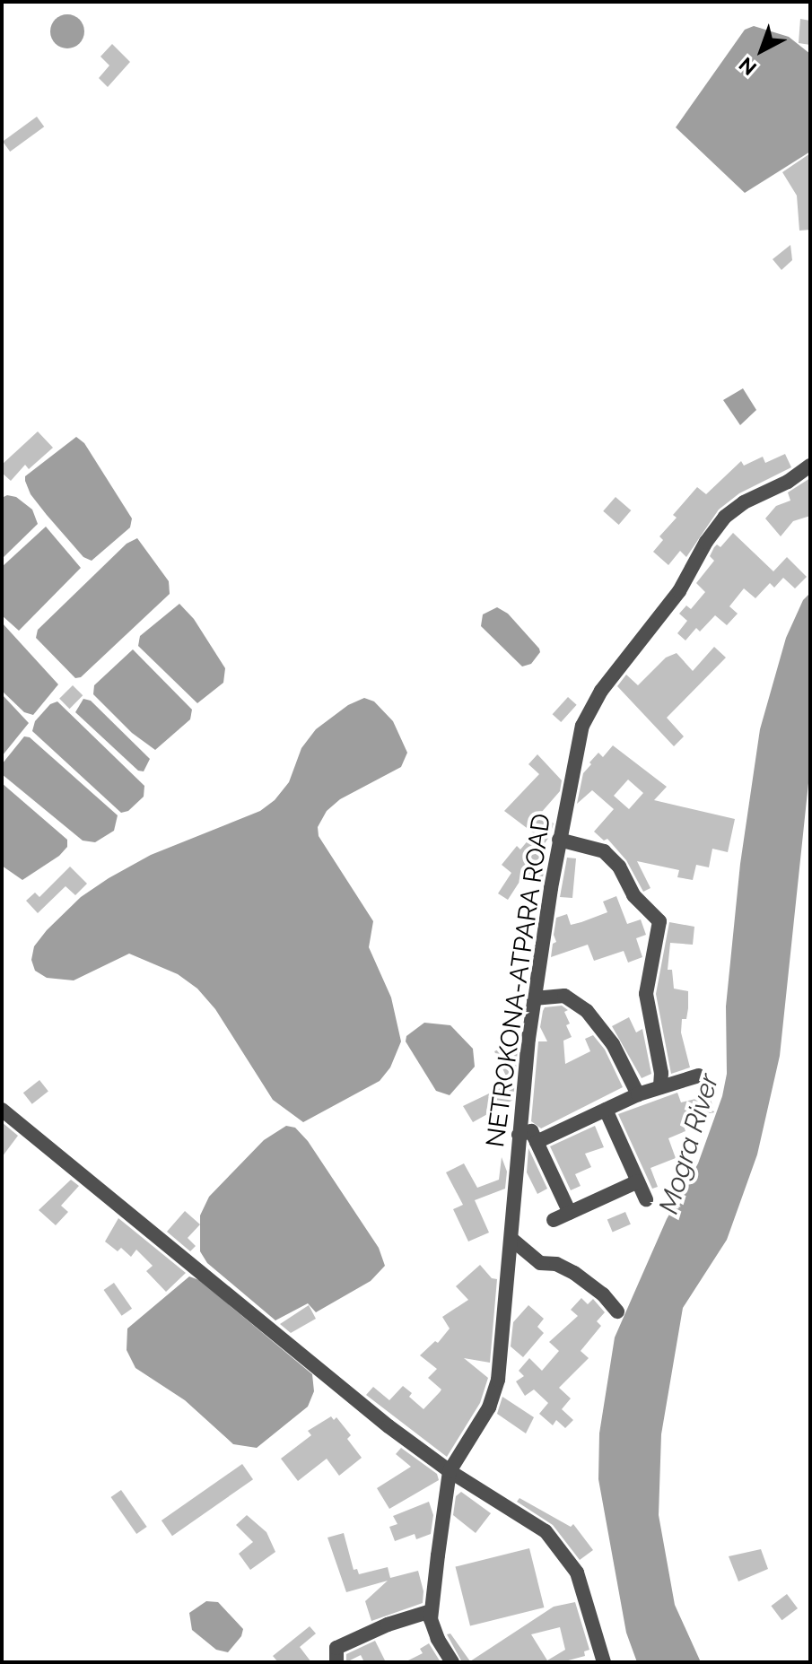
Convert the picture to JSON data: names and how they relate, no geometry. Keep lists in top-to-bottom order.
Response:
{
  "streets": {
    "street": ["NETROKONA-ATPARA ROAD"]
  },
  "water": ["Mogra River"],
  "north": "bottom left"
}
